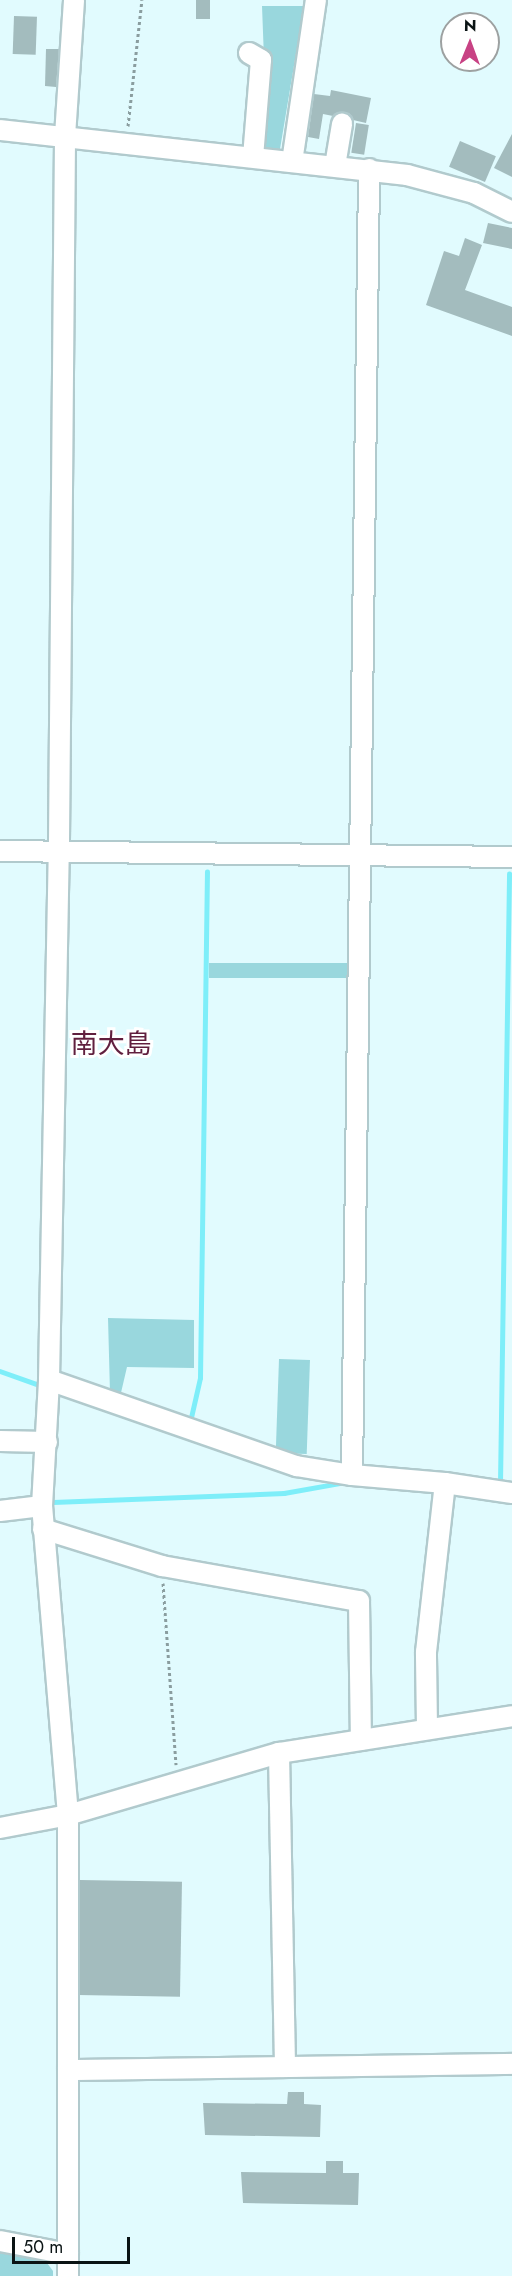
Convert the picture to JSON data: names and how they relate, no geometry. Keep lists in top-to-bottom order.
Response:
{
  "districts": ["南大島"],
  "scale_bar": "50 m",
  "north": "top"
}
